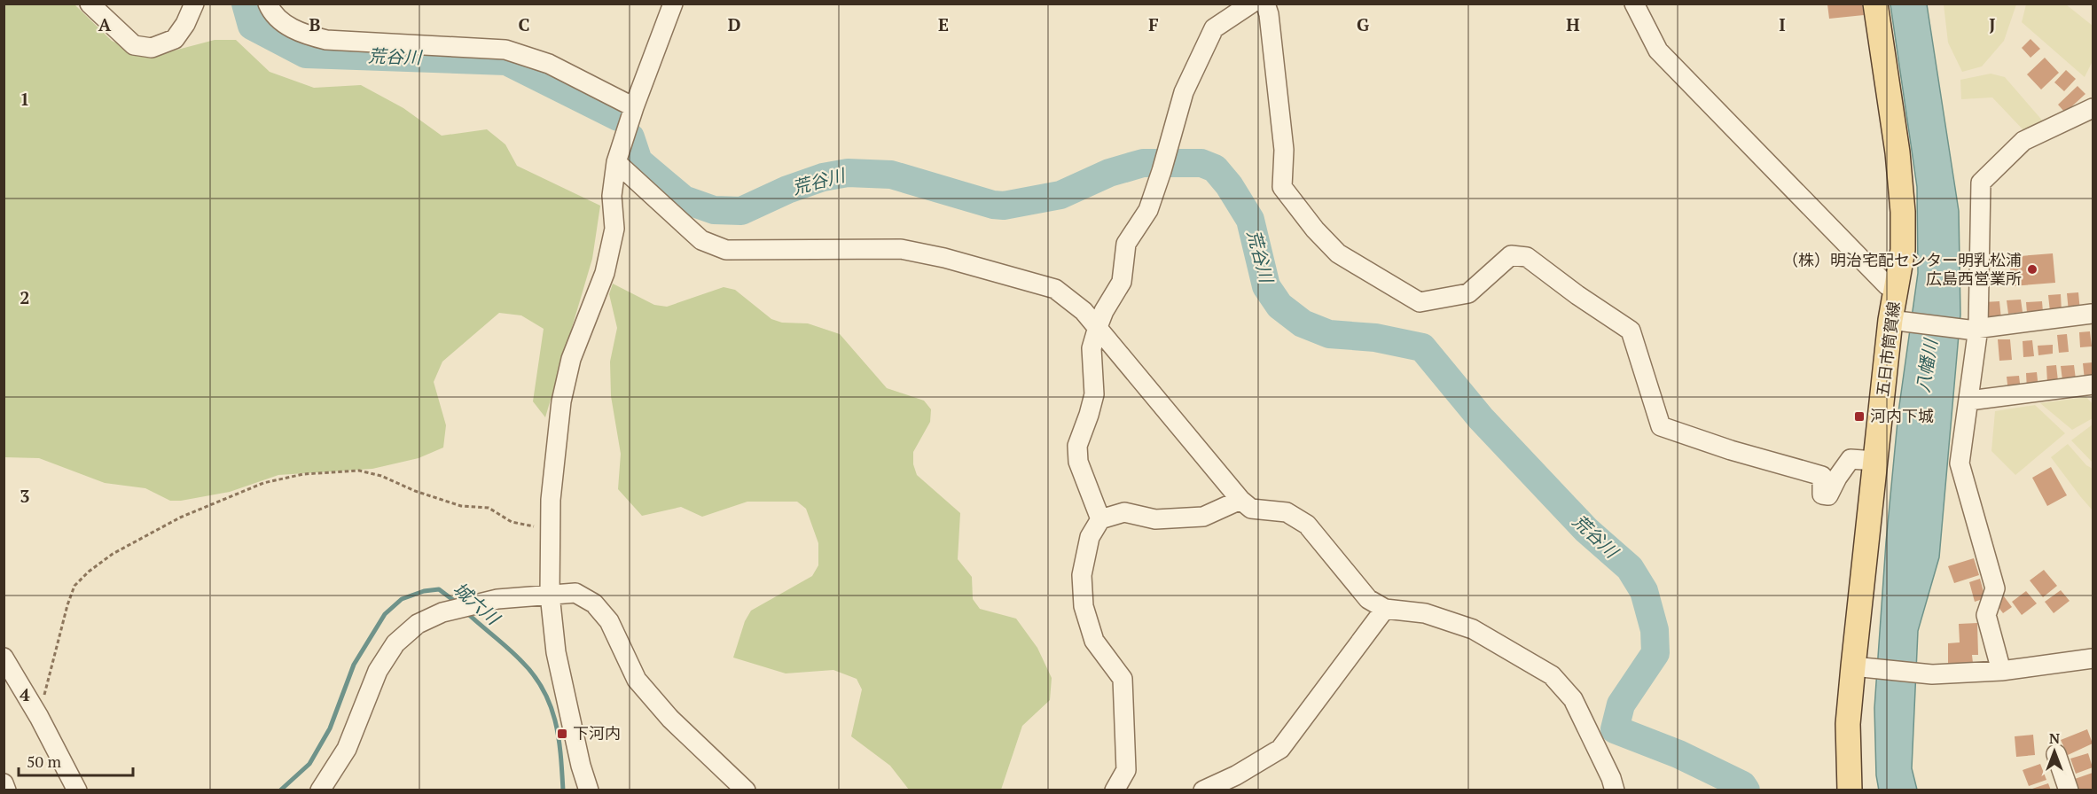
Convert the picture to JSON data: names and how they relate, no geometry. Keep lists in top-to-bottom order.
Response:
{
  "streets": {
    "main road": ["五日市筒賀線"]
  },
  "water": ["荒谷川", "八幡川", "城六川"],
  "places": {
    "other": ["（株）明治宅配センター明乳松浦 広島西営業所"],
    "transit": ["河内下城", "下河内"]
  },
  "scale_bar": "50 m",
  "north": "top",
  "grid": {
    "columns": [
      "A",
      "B",
      "C",
      "D",
      "E",
      "F",
      "G",
      "H",
      "I",
      "J"
    ],
    "rows": [
      "1",
      "2",
      "3",
      "4"
    ]
  }
}
